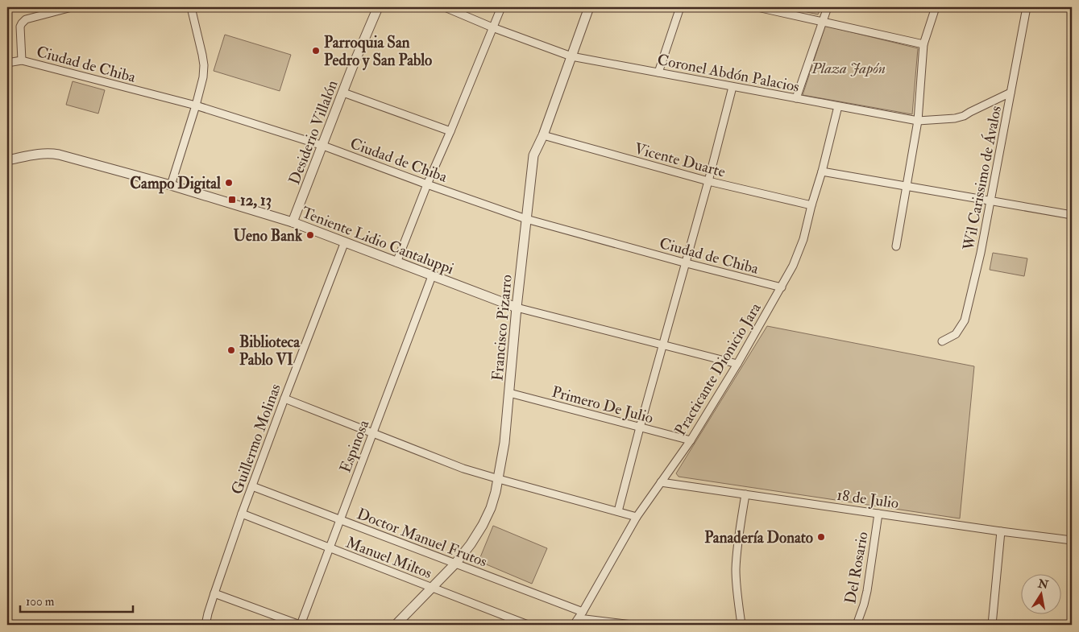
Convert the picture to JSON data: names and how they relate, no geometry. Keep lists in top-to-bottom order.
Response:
{
  "streets": {
    "street": [
      "Ciudad de Chiba",
      "Coronel Abdón Palacios",
      "Desiderio Villalón",
      "Vicente Duarte",
      "Wil Carissimo de Ávalos",
      "Teniente Lidio Cantaluppi",
      "Francisco Pizarro",
      "Practicante Dionicio Jara",
      "Primero De Julio",
      "Guillermo Molinas",
      "Espinosa",
      "18 de Julio",
      "Doctor Manuel Frutos",
      "Manuel Miltos",
      "Del Rosario"
    ]
  },
  "crossings": [
    ["Ciudad de Chiba", "Desiderio Villalón"],
    ["Ciudad de Chiba", "Francisco Pizarro"],
    ["Ciudad de Chiba", "Practicante Dionicio Jara"],
    ["Coronel Abdón Palacios", "Wil Carissimo de Ávalos"],
    ["Coronel Abdón Palacios", "Francisco Pizarro"],
    ["Coronel Abdón Palacios", "Practicante Dionicio Jara"],
    ["Desiderio Villalón", "Teniente Lidio Cantaluppi"],
    ["Vicente Duarte", "Francisco Pizarro"],
    ["Vicente Duarte", "Practicante Dionicio Jara"],
    ["Teniente Lidio Cantaluppi", "Francisco Pizarro"],
    ["Teniente Lidio Cantaluppi", "Practicante Dionicio Jara"],
    ["Teniente Lidio Cantaluppi", "Guillermo Molinas"],
    ["Teniente Lidio Cantaluppi", "Espinosa"],
    ["Francisco Pizarro", "Primero De Julio"],
    ["Francisco Pizarro", "Doctor Manuel Frutos"],
    ["Francisco Pizarro", "Manuel Miltos"],
    ["Practicante Dionicio Jara", "Primero De Julio"],
    ["Practicante Dionicio Jara", "18 de Julio"],
    ["Practicante Dionicio Jara", "Doctor Manuel Frutos"],
    ["Guillermo Molinas", "Doctor Manuel Frutos"],
    ["Guillermo Molinas", "Manuel Miltos"],
    ["Espinosa", "Doctor Manuel Frutos"],
    ["Espinosa", "Manuel Miltos"],
    ["18 de Julio", "Del Rosario"]
  ],
  "parks": ["Plaza Japón"],
  "places": {
    "other": [
      "Parroquia San Pedro y San Pablo",
      "Campo Digital",
      "Ueno Bank",
      "Biblioteca Pablo VI",
      "Panadería Donato"
    ],
    "transit": ["12, 13"]
  },
  "scale_bar": "100 m",
  "north": "top"
}
